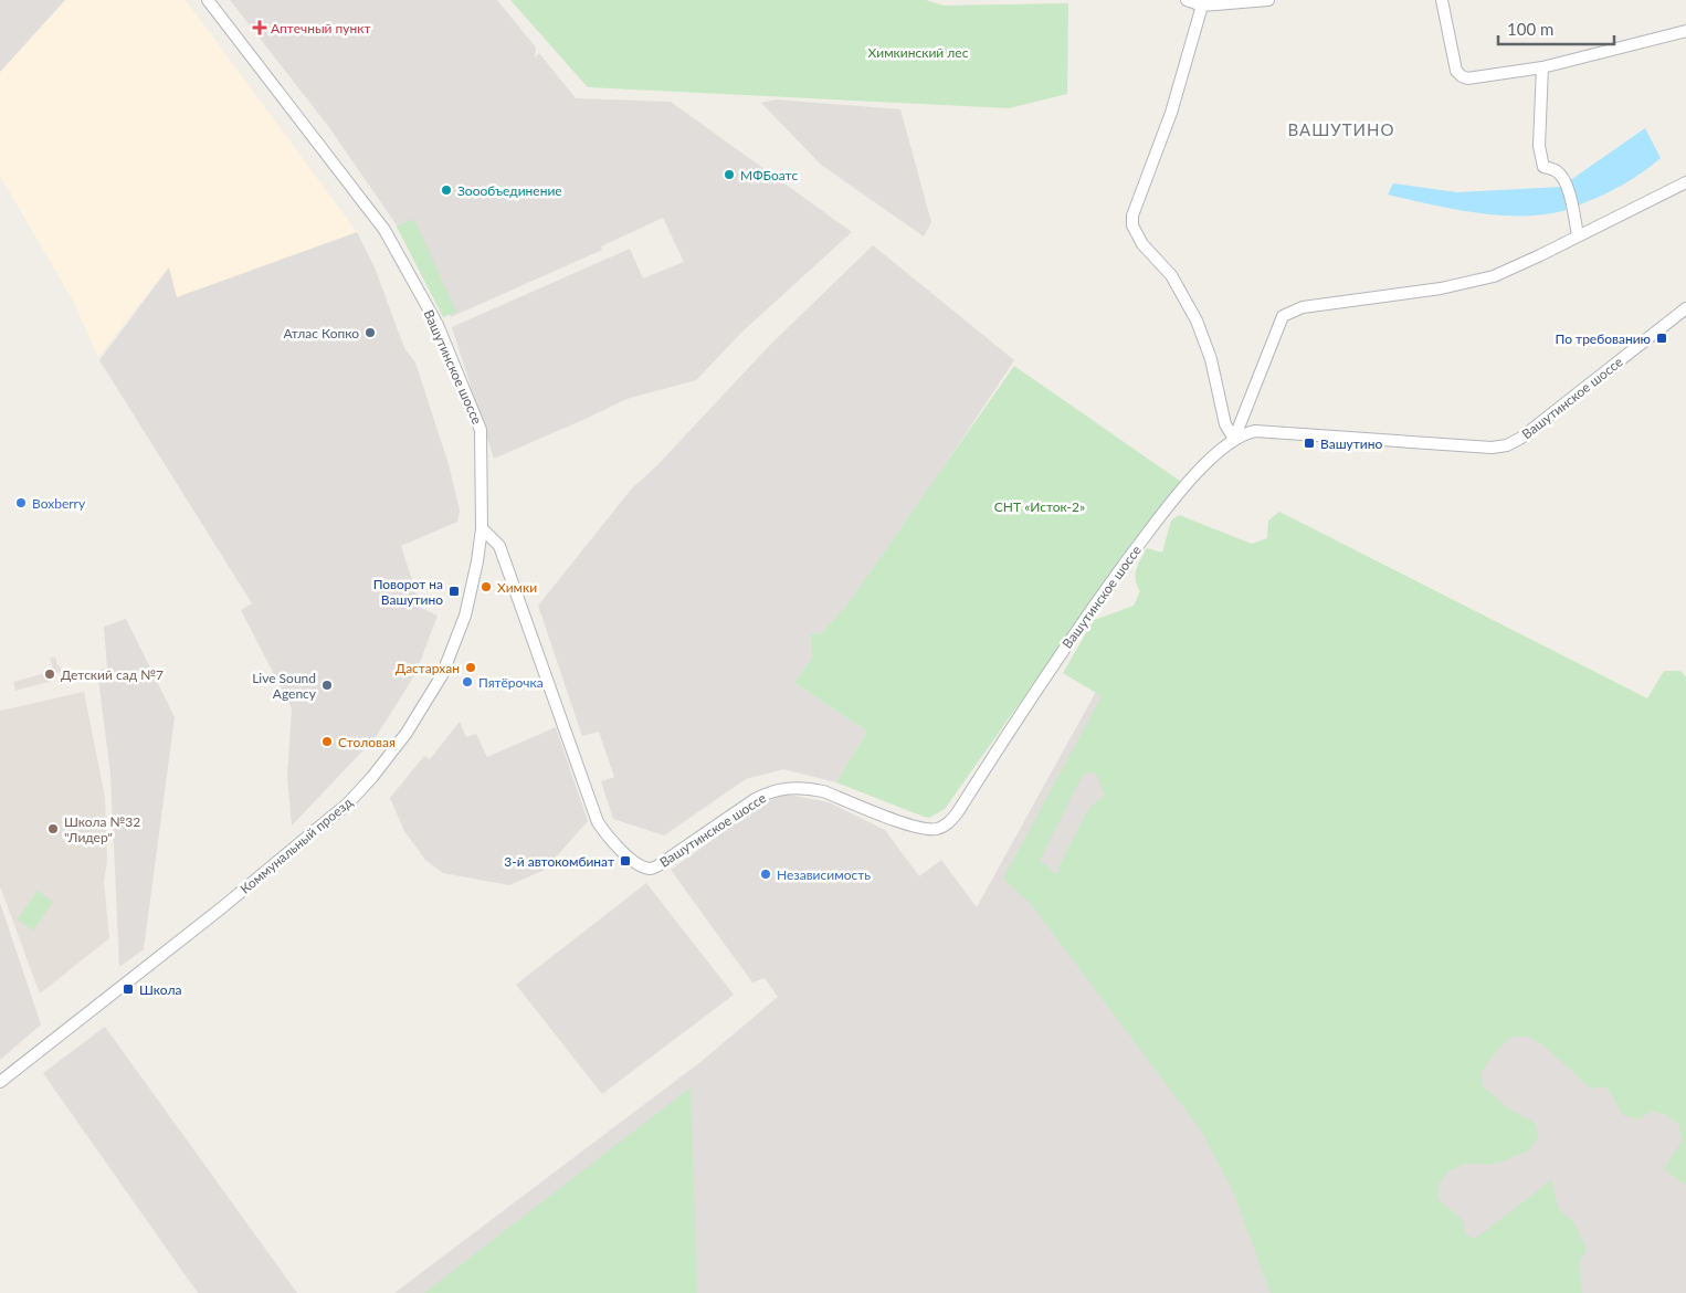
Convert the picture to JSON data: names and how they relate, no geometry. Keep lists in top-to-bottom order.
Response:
{
  "streets": {
    "street": ["Вашутинское шоссе", "Коммунальный проезд"]
  },
  "crossings": [
    ["Вашутинское шоссе", "Коммунальный проезд"]
  ],
  "districts": ["ВАШУТИНО"],
  "parks": ["Химкинский лес", "СНТ «Исток-2»"],
  "places": {
    "health": ["Аптечный пункт"],
    "other": [
      "МФБоатс",
      "Зоообъединение",
      "Атлас Копко",
      "Boxberry",
      "Химки",
      "Дастархан",
      "Детский сад №7",
      "Пятёрочка",
      "Live Sound Agency",
      "Столовая",
      "Школа №32 \"Лидер\"",
      "Независимость"
    ],
    "transit": [
      "По требованию",
      "Вашутино",
      "Поворот на Вашутино",
      "3-й автокомбинат",
      "Школа"
    ]
  },
  "scale_bar": "100 m"
}
